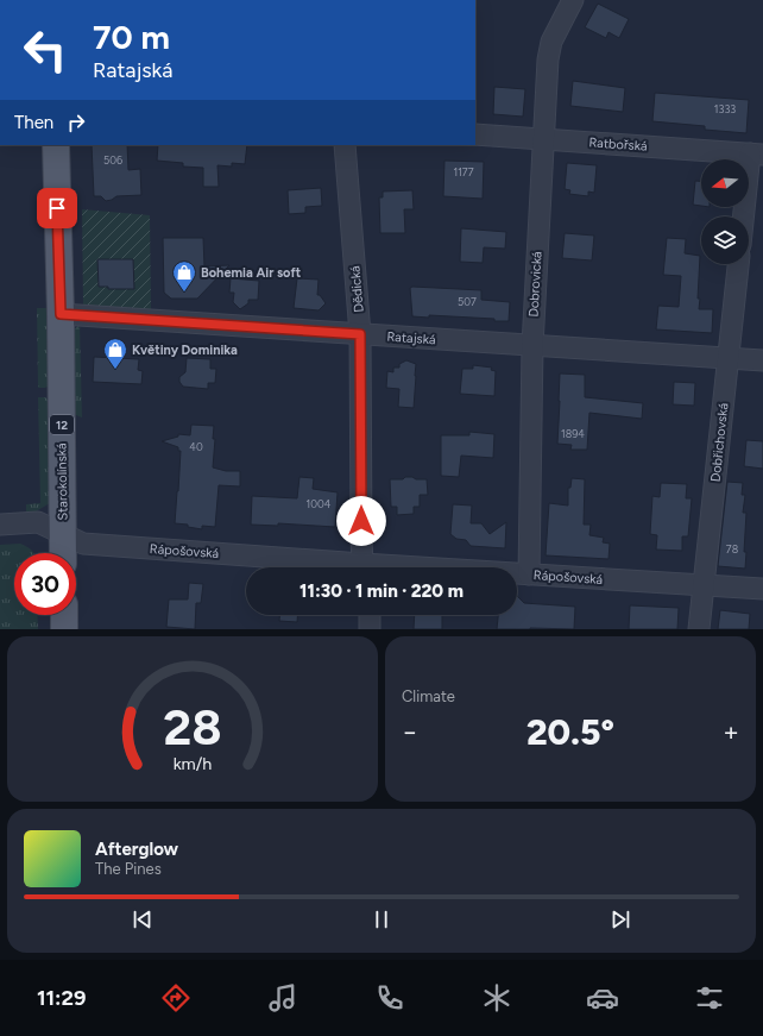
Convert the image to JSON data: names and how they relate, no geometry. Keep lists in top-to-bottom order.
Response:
{
  "streets": {
    "main road": ["12", "Starokolínská"],
    "street": [
      "Ratbořská",
      "Dobrovická",
      "Dědická",
      "Ratajská",
      "Dobřichovská",
      "Rápošovská"
    ]
  },
  "crossings": [
    ["Ratbořská", "Dobrovická"],
    ["Dobrovická", "Ratajská"],
    ["Dobrovická", "Rápošovská"],
    ["Dědická", "Ratajská"],
    ["Ratajská", "Dobřichovská"],
    ["Ratajská", "Starokolínská"],
    ["Dobřichovská", "Rápošovská"],
    ["Starokolínská", "Rápošovská"]
  ],
  "places": {
    "shop": ["Bohemia Air soft", "Květiny Dominika"]
  },
  "house_numbers": [
    "1333",
    "506",
    "1177",
    "507",
    "1894",
    "40",
    "1004",
    "78"
  ],
  "north": "left",
  "page": {
    "turn": ["70 m", "Ratajská"],
    "then": "Then",
    "limit": "30",
    "trip": "11:30 · 1 min · 220 m",
    "tile": "Climate",
    "heat": ["−", "20.5°", "+"],
    "song": ["Afterglow", "The Pines"],
    "tabs": "11:29",
    "gauge": ["28", "km/h"]
  }
}
